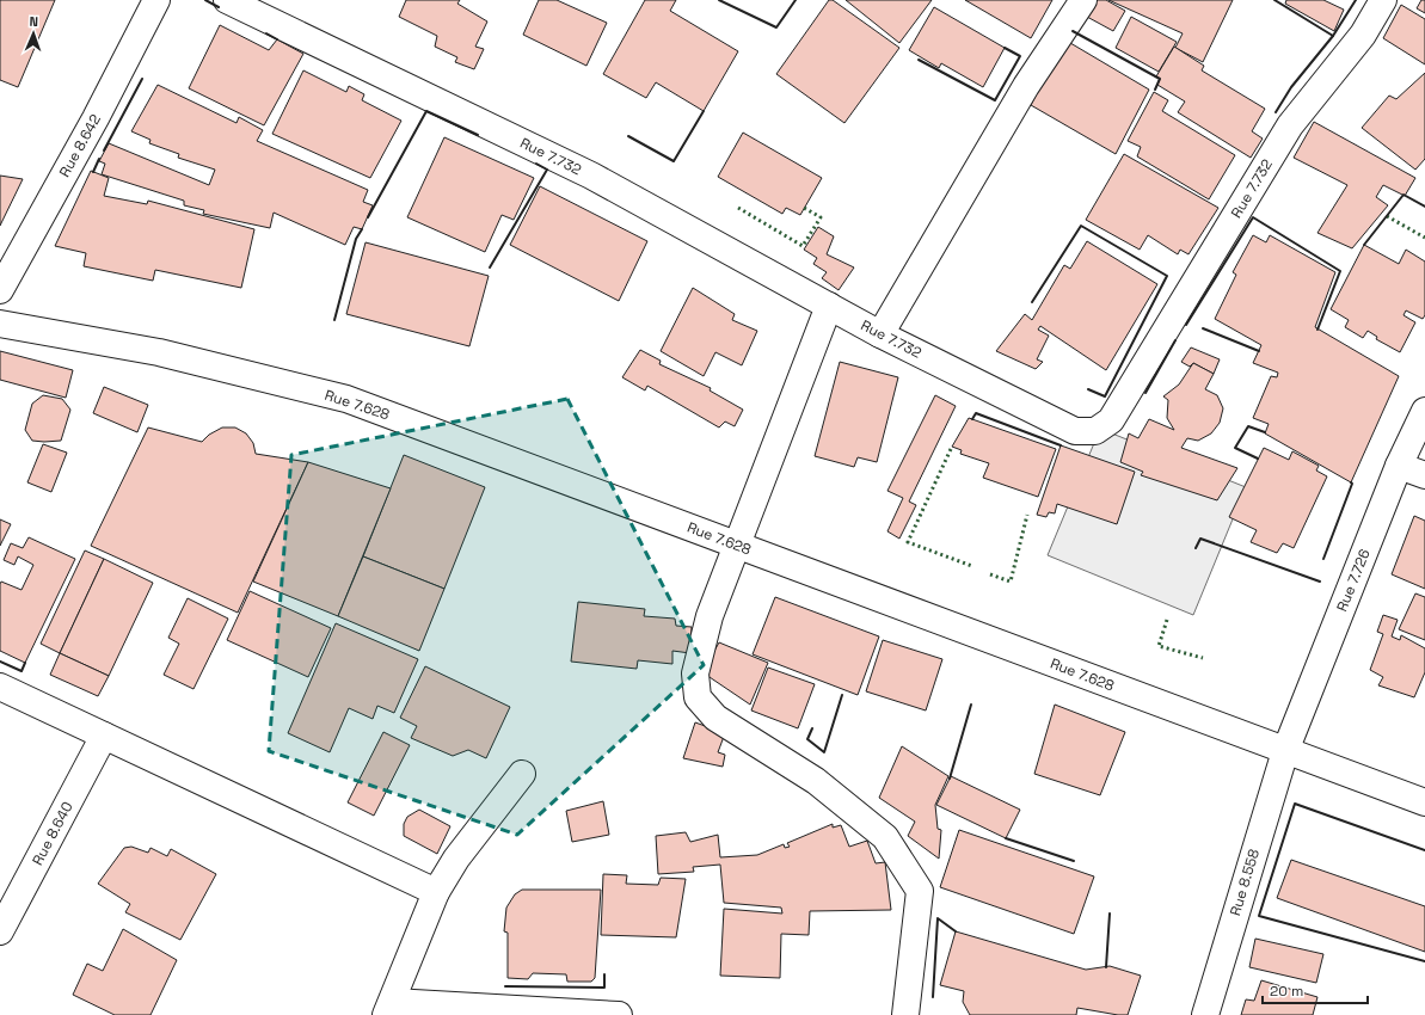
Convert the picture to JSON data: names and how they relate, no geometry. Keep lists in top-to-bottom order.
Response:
{
  "streets": {
    "street": [
      "Rue 8.642",
      "Rue 7.732",
      "Rue 7.628",
      "Rue 7.726",
      "Rue 8.640",
      "Rue 8.558"
    ]
  },
  "crossings": [
    ["Rue 7.628", "Rue 7.726"],
    ["Rue 7.628", "Rue 8.558"],
    ["Rue 7.726", "Rue 8.558"]
  ],
  "scale_bar": "20 m",
  "north": "top"
}
